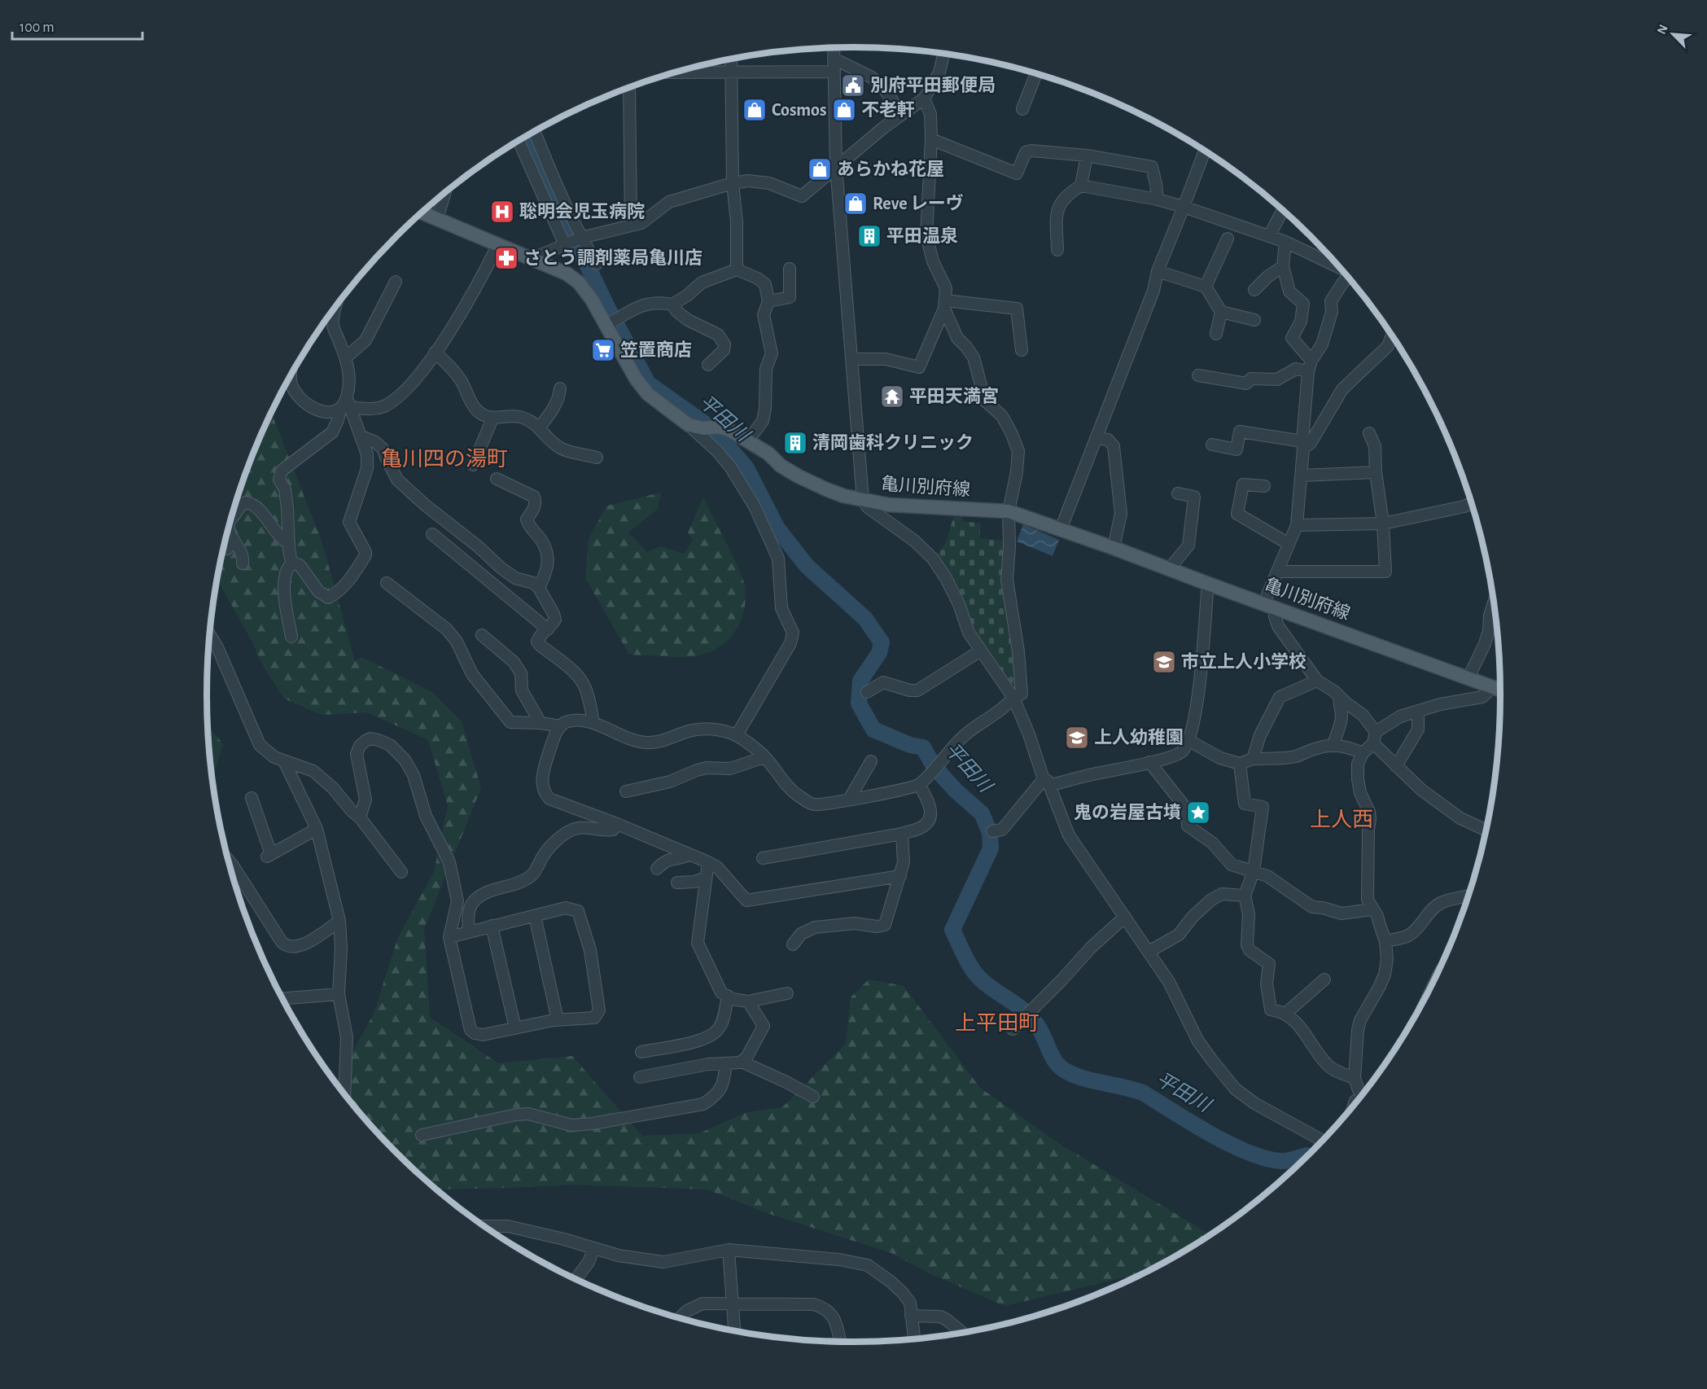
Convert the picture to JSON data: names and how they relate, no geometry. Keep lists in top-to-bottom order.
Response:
{
  "streets": {
    "main road": ["亀川別府線"]
  },
  "districts": ["亀川四の湯町", "上人西", "上平田町"],
  "water": ["平田川"],
  "places": {
    "public building": ["別府平田郵便局"],
    "shop": [
      "Cosmos",
      "不老軒",
      "あらかね花屋",
      "Reve レーヴ"
    ],
    "hospital": ["聡明会児玉病院"],
    "building": ["平田温泉", "清岡歯科クリニック"],
    "pharmacy": ["さとう調剤薬局亀川店"],
    "supermarket": ["笠置商店"],
    "temple": ["平田天満宮"],
    "school or university": ["市立上人小学校", "上人幼稚園"],
    "place": ["鬼の岩屋古墳"]
  },
  "scale_bar": "100 m",
  "north": "top left"
}
